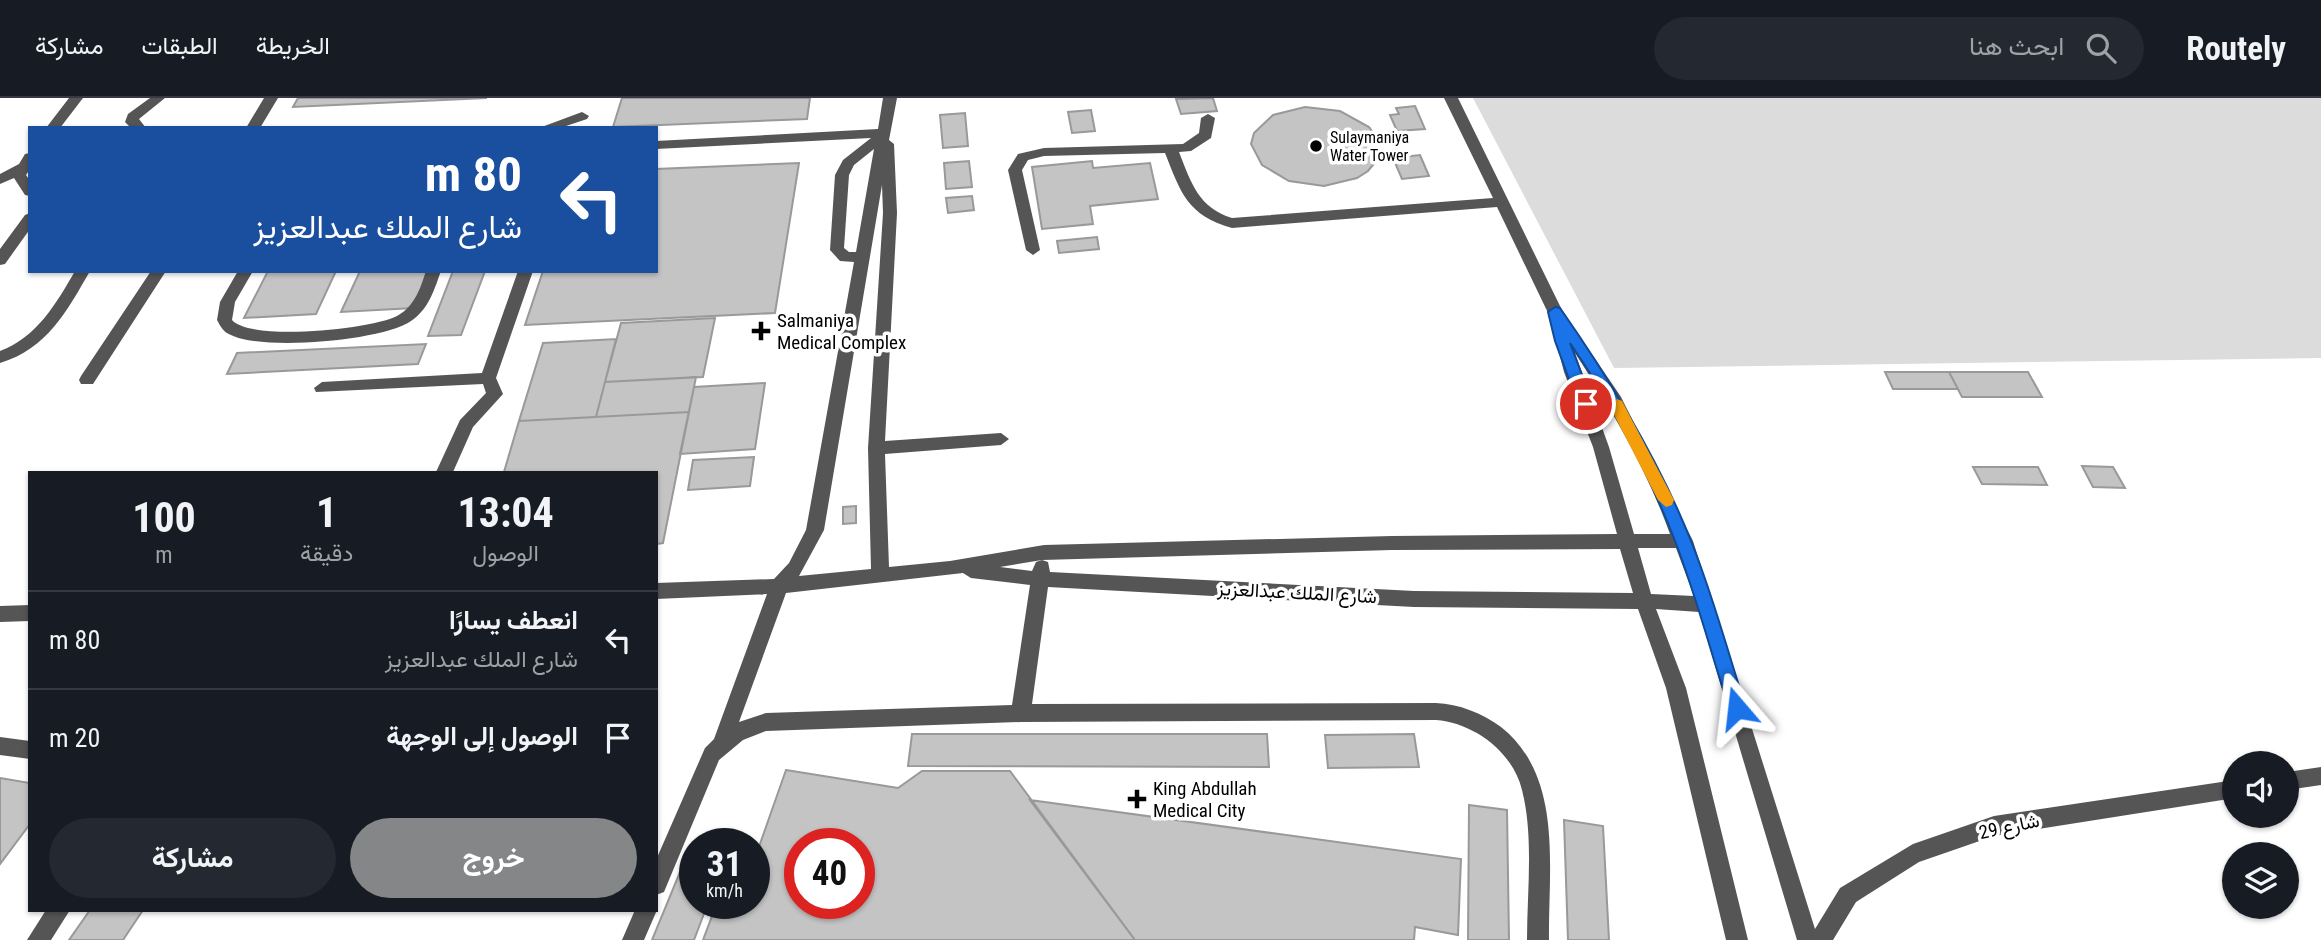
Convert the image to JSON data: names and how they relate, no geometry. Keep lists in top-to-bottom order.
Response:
{
  "streets": {
    "street": ["شارع الملك عبدالعزيز", "شارع 29"]
  },
  "places": {
    "other": ["Sulaymaniya Water Tower"],
    "health": ["Salmaniya Medical Complex", "King Abdullah Medical City"]
  },
  "page": {
    "header": "Routely",
    "search": "ابحث هنا",
    "nav": ["الخريطة", "الطبقات", "مشاركة"],
    "turn": ["80 m", "شارع الملك عبدالعزيز"],
    "eta": [
      "13:04",
      "الوصول",
      "1",
      "دقيقة",
      "100",
      "m"
    ],
    "list": [
      {
        "name": "انعطف يسارًا",
        "note": "شارع الملك عبدالعزيز",
        "value": "80 m"
      },
      {
        "name": "الوصول إلى الوجهة",
        "value": "20 m"
      }
    ],
    "buttons": ["خروج", "مشاركة"],
    "speed": "31 km/h",
    "limit": "40"
  }
}
